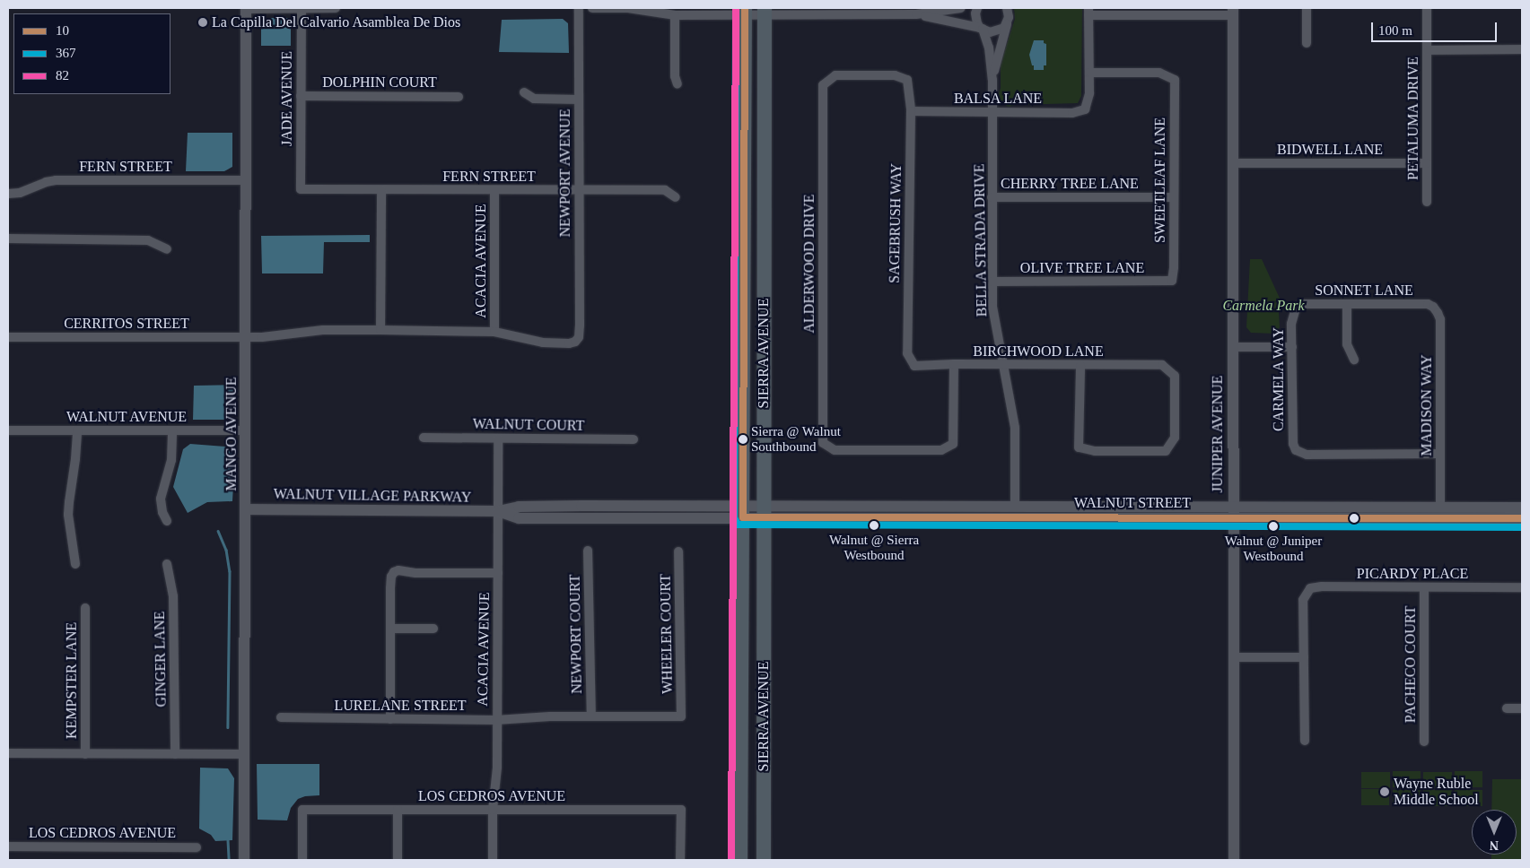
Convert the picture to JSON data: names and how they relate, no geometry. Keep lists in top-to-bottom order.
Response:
{
  "streets": {
    "main road": ["SIERRA AVENUE"],
    "street": [
      "DOLPHIN COURT",
      "JADE AVENUE",
      "BALSA LANE",
      "PETALUMA DRIVE",
      "BIDWELL LANE",
      "FERN STREET",
      "NEWPORT AVENUE",
      "SWEETLEAF LANE",
      "CHERRY TREE LANE",
      "SAGEBRUSH WAY",
      "BELLA STRADA DRIVE",
      "ACACIA AVENUE",
      "ALDERWOOD DRIVE",
      "OLIVE TREE LANE",
      "SONNET LANE",
      "CERRITOS STREET",
      "BIRCHWOOD LANE",
      "CARMELA WAY",
      "MADISON WAY",
      "WALNUT AVENUE",
      "WALNUT COURT",
      "MANGO AVENUE",
      "JUNIPER AVENUE",
      "WALNUT VILLAGE PARKWAY",
      "WALNUT STREET",
      "PICARDY PLACE",
      "NEWPORT COURT",
      "WHEELER COURT",
      "GINGER LANE",
      "PACHECO COURT",
      "KEMPSTER LANE",
      "LURELANE STREET",
      "LOS CEDROS AVENUE"
    ]
  },
  "crossings": [
    ["DOLPHIN COURT", "JADE AVENUE"],
    ["JADE AVENUE", "FERN STREET"],
    ["BALSA LANE", "SWEETLEAF LANE"],
    ["BALSA LANE", "SAGEBRUSH WAY"],
    ["BALSA LANE", "BELLA STRADA DRIVE"],
    ["PETALUMA DRIVE", "BIDWELL LANE"],
    ["BIDWELL LANE", "JUNIPER AVENUE"],
    ["FERN STREET", "NEWPORT AVENUE"],
    ["FERN STREET", "ACACIA AVENUE"],
    ["FERN STREET", "MANGO AVENUE"],
    ["NEWPORT AVENUE", "ACACIA AVENUE"],
    ["NEWPORT AVENUE", "CERRITOS STREET"],
    ["SWEETLEAF LANE", "CHERRY TREE LANE"],
    ["SWEETLEAF LANE", "OLIVE TREE LANE"],
    ["CHERRY TREE LANE", "BELLA STRADA DRIVE"],
    ["SAGEBRUSH WAY", "ALDERWOOD DRIVE"],
    ["SAGEBRUSH WAY", "BIRCHWOOD LANE"],
    ["BELLA STRADA DRIVE", "OLIVE TREE LANE"],
    ["BELLA STRADA DRIVE", "BIRCHWOOD LANE"],
    ["BELLA STRADA DRIVE", "WALNUT STREET"],
    ["ACACIA AVENUE", "CERRITOS STREET"],
    ["ACACIA AVENUE", "WALNUT COURT"],
    ["ACACIA AVENUE", "WALNUT VILLAGE PARKWAY"],
    ["ACACIA AVENUE", "LURELANE STREET"],
    ["ACACIA AVENUE", "LOS CEDROS AVENUE"],
    ["ALDERWOOD DRIVE", "BIRCHWOOD LANE"],
    ["SONNET LANE", "CARMELA WAY"],
    ["SONNET LANE", "MADISON WAY"],
    ["CERRITOS STREET", "MANGO AVENUE"],
    ["SIERRA AVENUE", "WALNUT VILLAGE PARKWAY"],
    ["SIERRA AVENUE", "WALNUT STREET"],
    ["CARMELA WAY", "MADISON WAY"],
    ["MADISON WAY", "WALNUT STREET"],
    ["WALNUT AVENUE", "MANGO AVENUE"],
    ["MANGO AVENUE", "WALNUT VILLAGE PARKWAY"],
    ["JUNIPER AVENUE", "WALNUT STREET"],
    ["WALNUT VILLAGE PARKWAY", "WALNUT STREET"],
    ["PICARDY PLACE", "PACHECO COURT"],
    ["NEWPORT COURT", "LURELANE STREET"],
    ["WHEELER COURT", "LURELANE STREET"]
  ],
  "parks": ["Carmela Park"],
  "places": [
    "La Capilla Del Calvario Asamblea De Dios",
    "Sierra @ Walnut Southbound",
    "Walnut @ Sierra Westbound",
    "Walnut @ Juniper Westbound",
    "Wayne Ruble Middle School"
  ],
  "lines": ["transit line 10", "transit line 367", "transit line 82"],
  "legend": ["10", "367", "82"],
  "scale_bar": "100 m",
  "north": "bottom"
}
